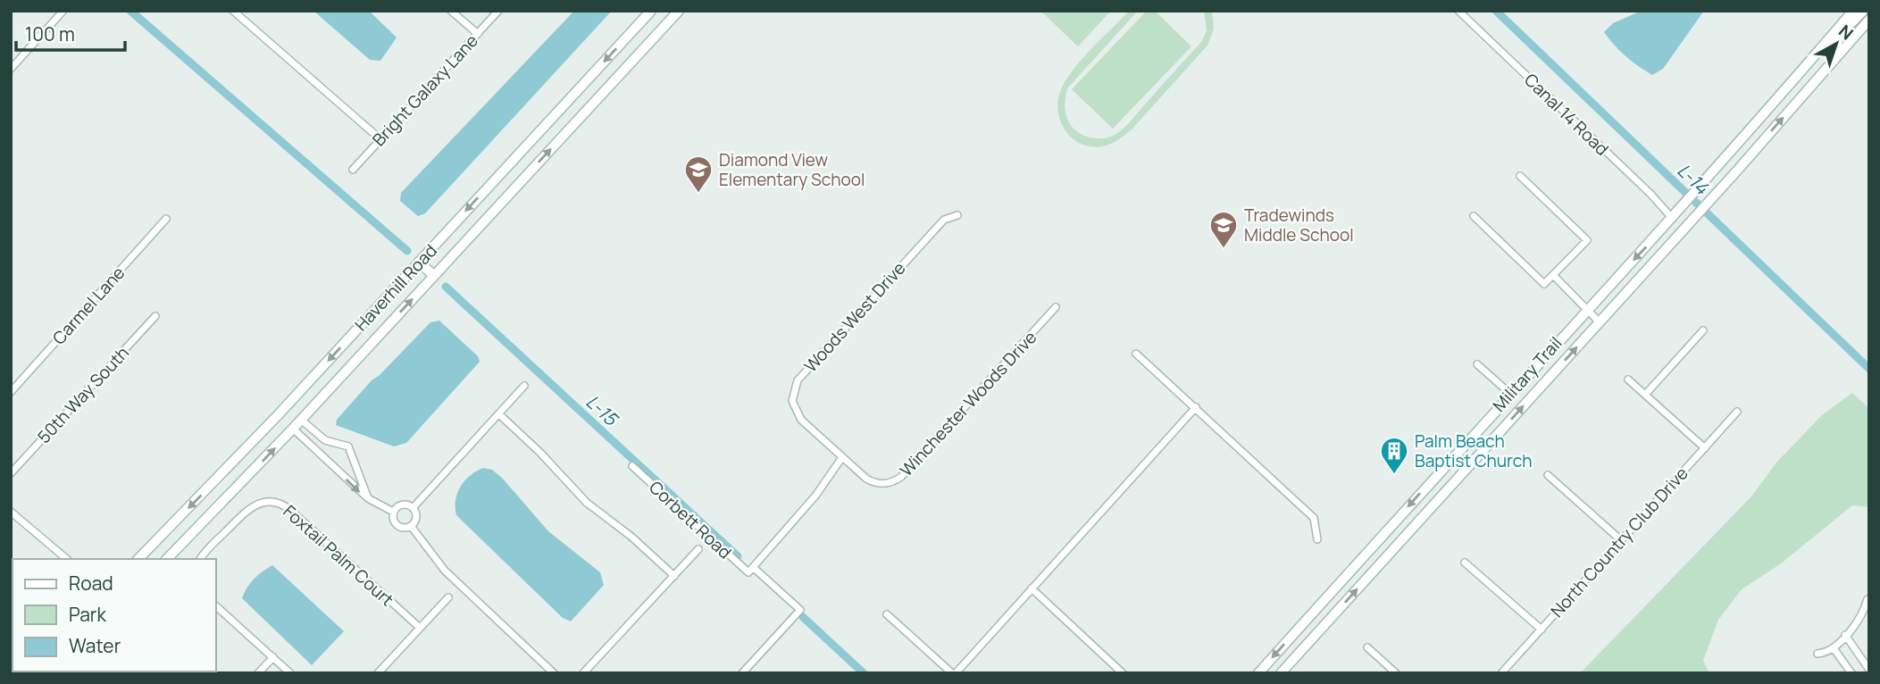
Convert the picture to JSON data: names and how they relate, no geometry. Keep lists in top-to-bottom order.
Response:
{
  "streets": {
    "main road": ["Haverhill Road", "Military Trail"],
    "street": [
      "Bright Galaxy Lane",
      "Canal 14 Road",
      "Carmel Lane",
      "Woods West Drive",
      "50th Way South",
      "Winchester Woods Drive",
      "Corbett Road",
      "North Country Club Drive",
      "Foxtail Palm Court"
    ]
  },
  "crossings": [
    ["Canal 14 Road", "Military Trail"],
    ["Woods West Drive", "Winchester Woods Drive"]
  ],
  "water": ["L-14", "L-15"],
  "places": {
    "school or university": ["Diamond View Elementary School", "Tradewinds Middle School"],
    "building": ["Palm Beach Baptist Church"]
  },
  "legend": ["Road", "Park", "Water"],
  "scale_bar": "100 m",
  "north": "top right"
}
